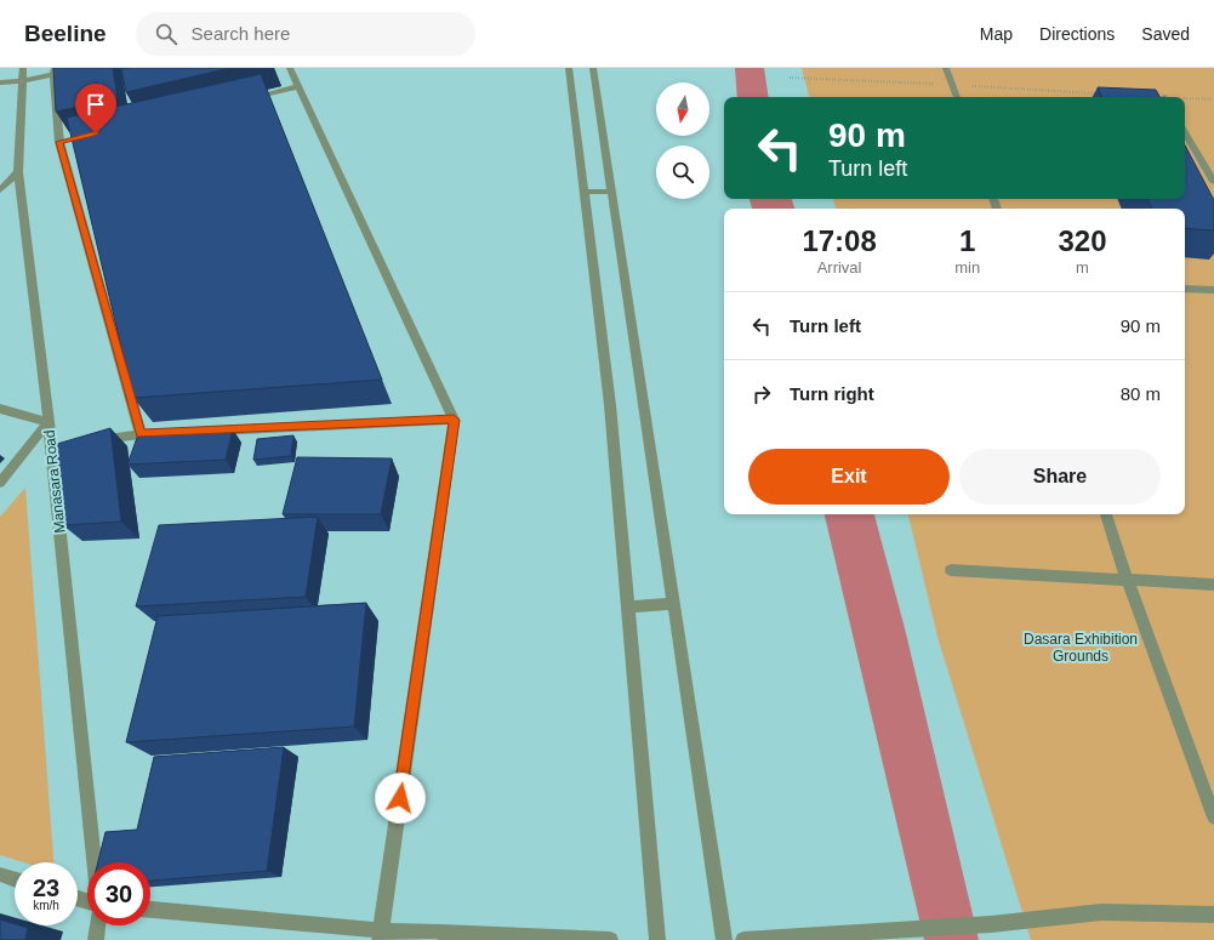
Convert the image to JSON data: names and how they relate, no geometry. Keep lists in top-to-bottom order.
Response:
{
  "streets": {
    "street": ["Manasara Road"]
  },
  "parks": ["Dasara Exhibition Grounds"],
  "north": "bottom",
  "page": {
    "header": "Beeline",
    "search": "Search here",
    "nav": ["Map", "Directions", "Saved"],
    "turn": ["90 m", "Turn left"],
    "eta": [
      "17:08",
      "Arrival",
      "1",
      "min",
      "320",
      "m"
    ],
    "list": [
      {
        "name": "Turn left",
        "value": "90 m"
      },
      {
        "name": "Turn right",
        "value": "80 m"
      }
    ],
    "buttons": ["Exit", "Share"],
    "speed": "23 km/h",
    "limit": "30"
  }
}
